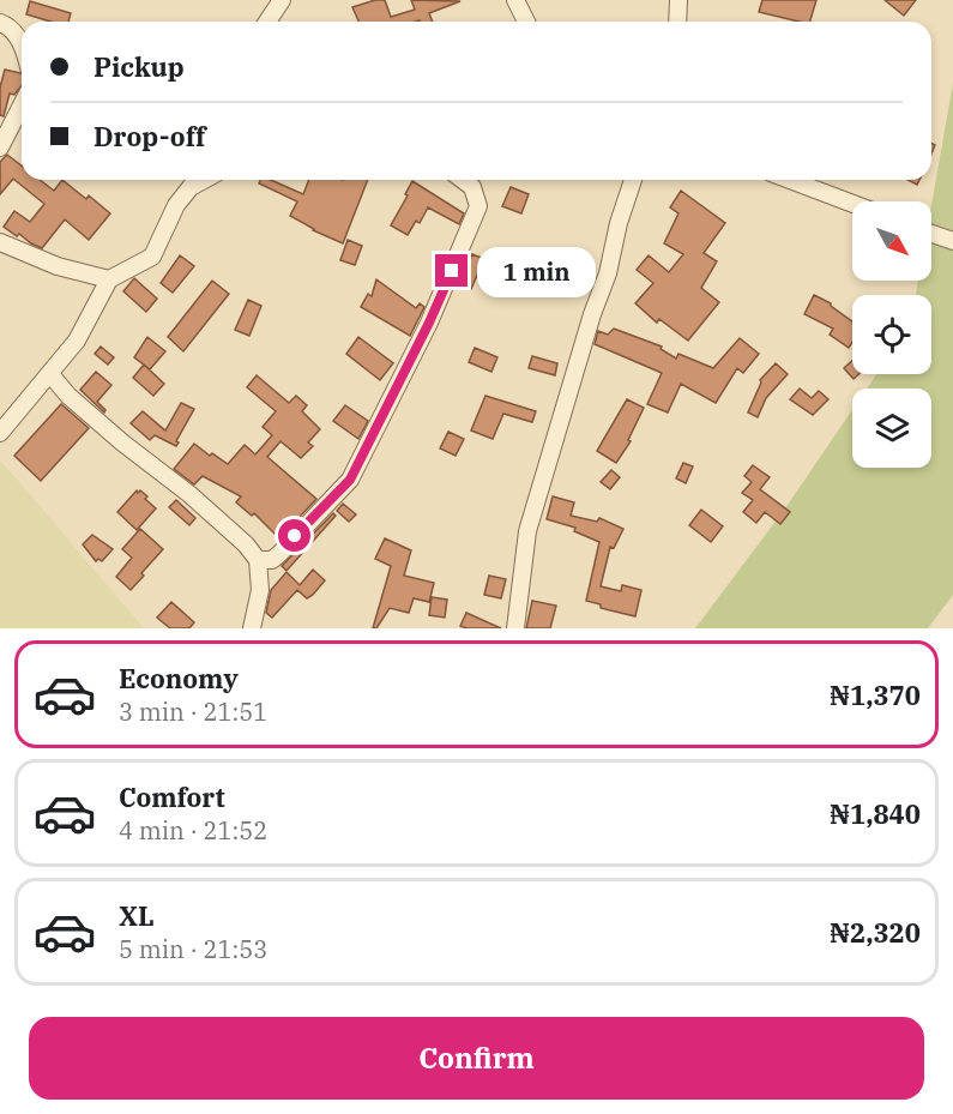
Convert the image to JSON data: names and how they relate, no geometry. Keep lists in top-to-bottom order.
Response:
{
  "north": "bottom right",
  "page": {
    "banner": ["Pickup", "Drop-off"],
    "bubble": "1 min",
    "list": [
      {
        "name": "Economy",
        "note": "3 min · 21:51",
        "value": "₦1,370"
      },
      {
        "name": "Comfort",
        "note": "4 min · 21:52",
        "value": "₦1,840"
      },
      {
        "name": "XL",
        "note": "5 min · 21:53",
        "value": "₦2,320"
      }
    ],
    "buttons": "Confirm"
  }
}
